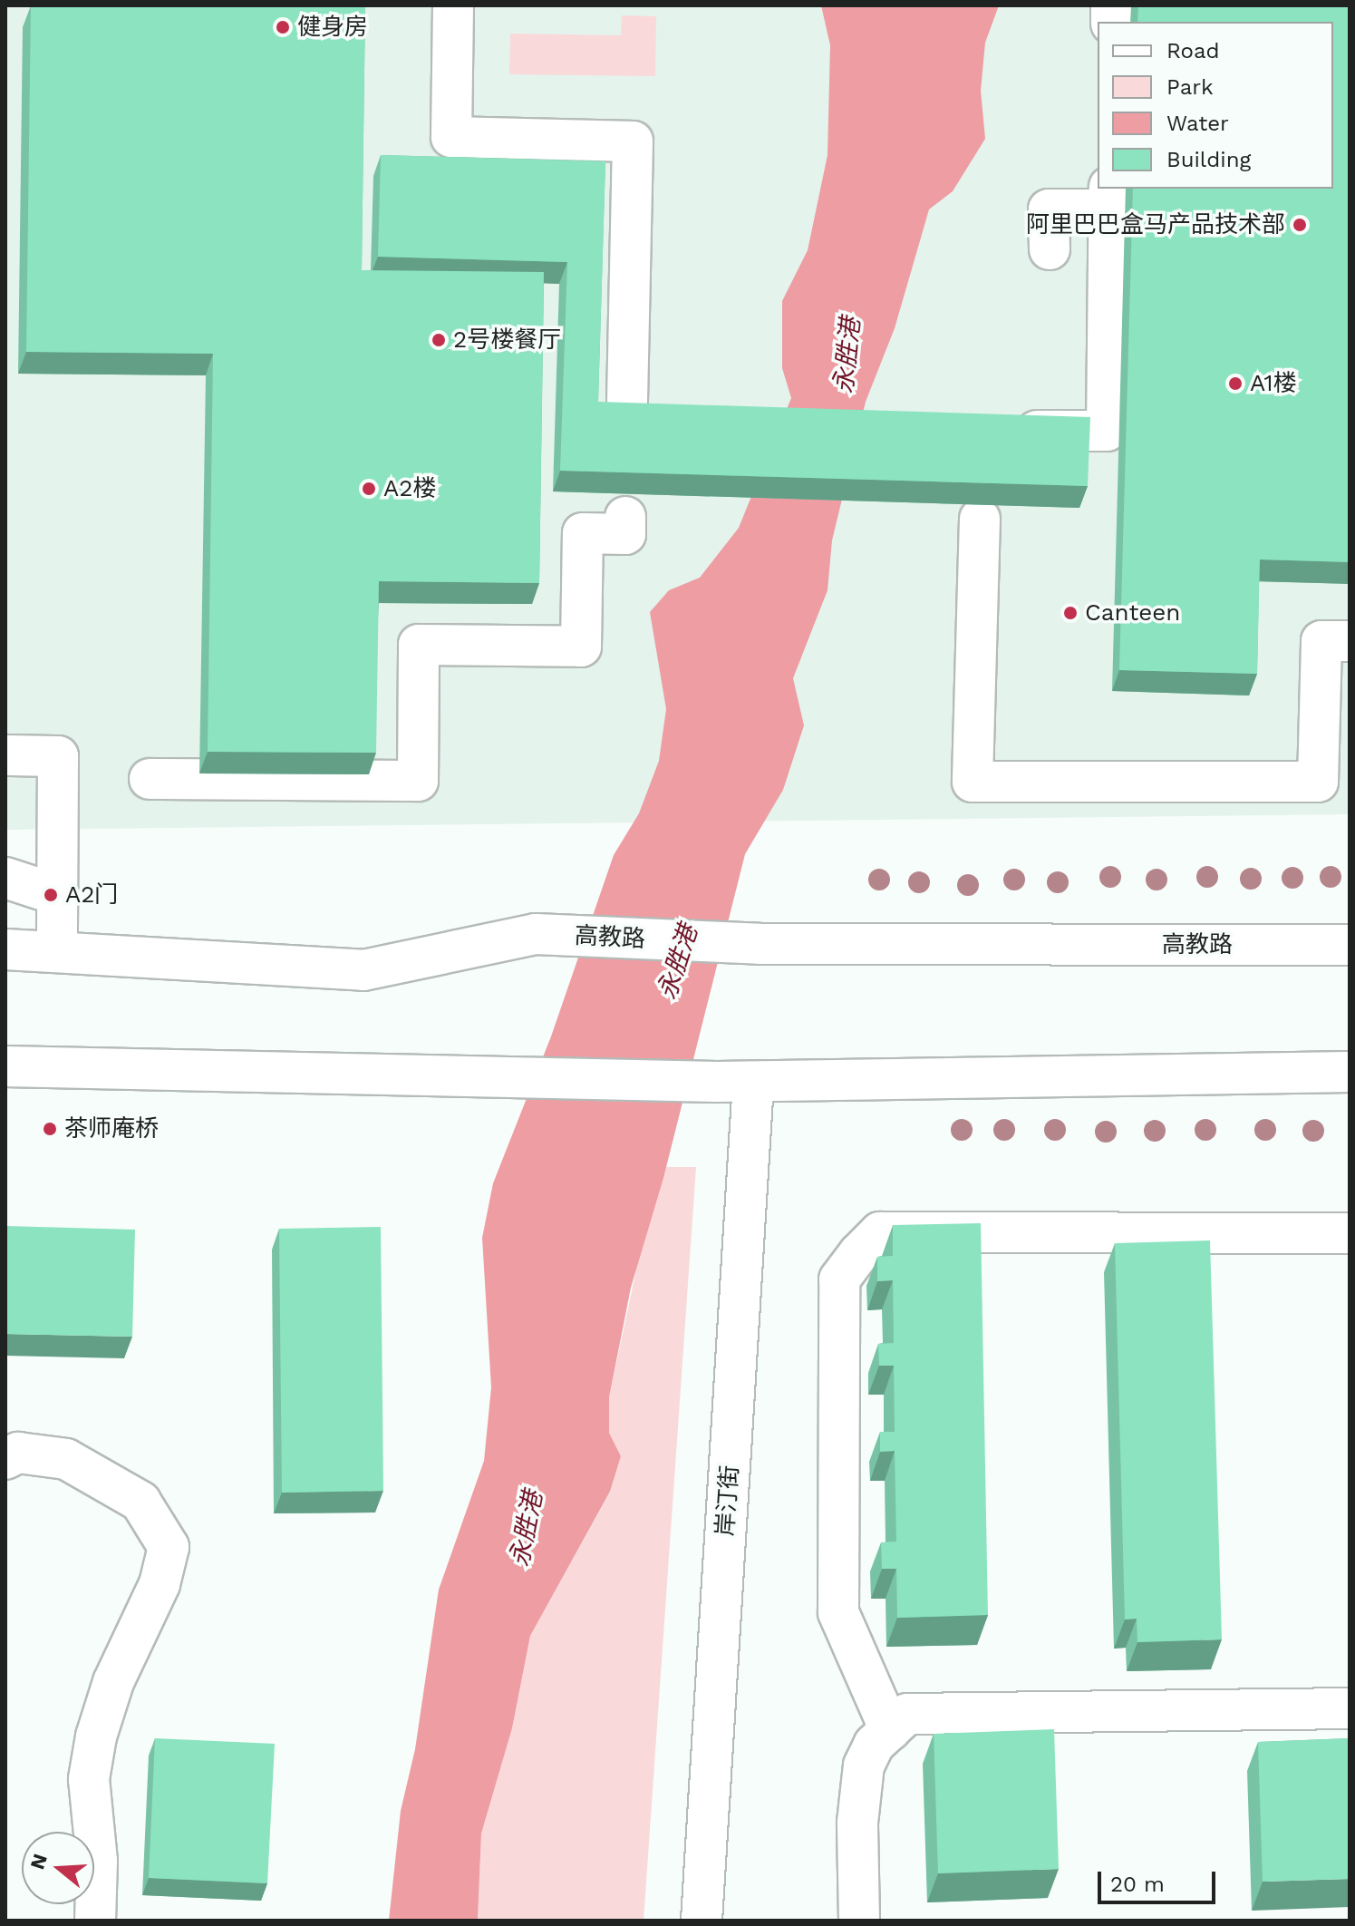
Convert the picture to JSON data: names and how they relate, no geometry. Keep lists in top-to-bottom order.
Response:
{
  "streets": {
    "main road": ["高教路", "岸汀街"]
  },
  "water": ["永胜港"],
  "places": [
    "健身房",
    "阿里巴巴盒马产品技术部",
    "2号楼餐厅",
    "A1楼",
    "A2楼",
    "Canteen",
    "A2门",
    "茶师庵桥"
  ],
  "legend": [
    "Road",
    "Park",
    "Water",
    "Building"
  ],
  "scale_bar": "20 m",
  "north": "left"
}
